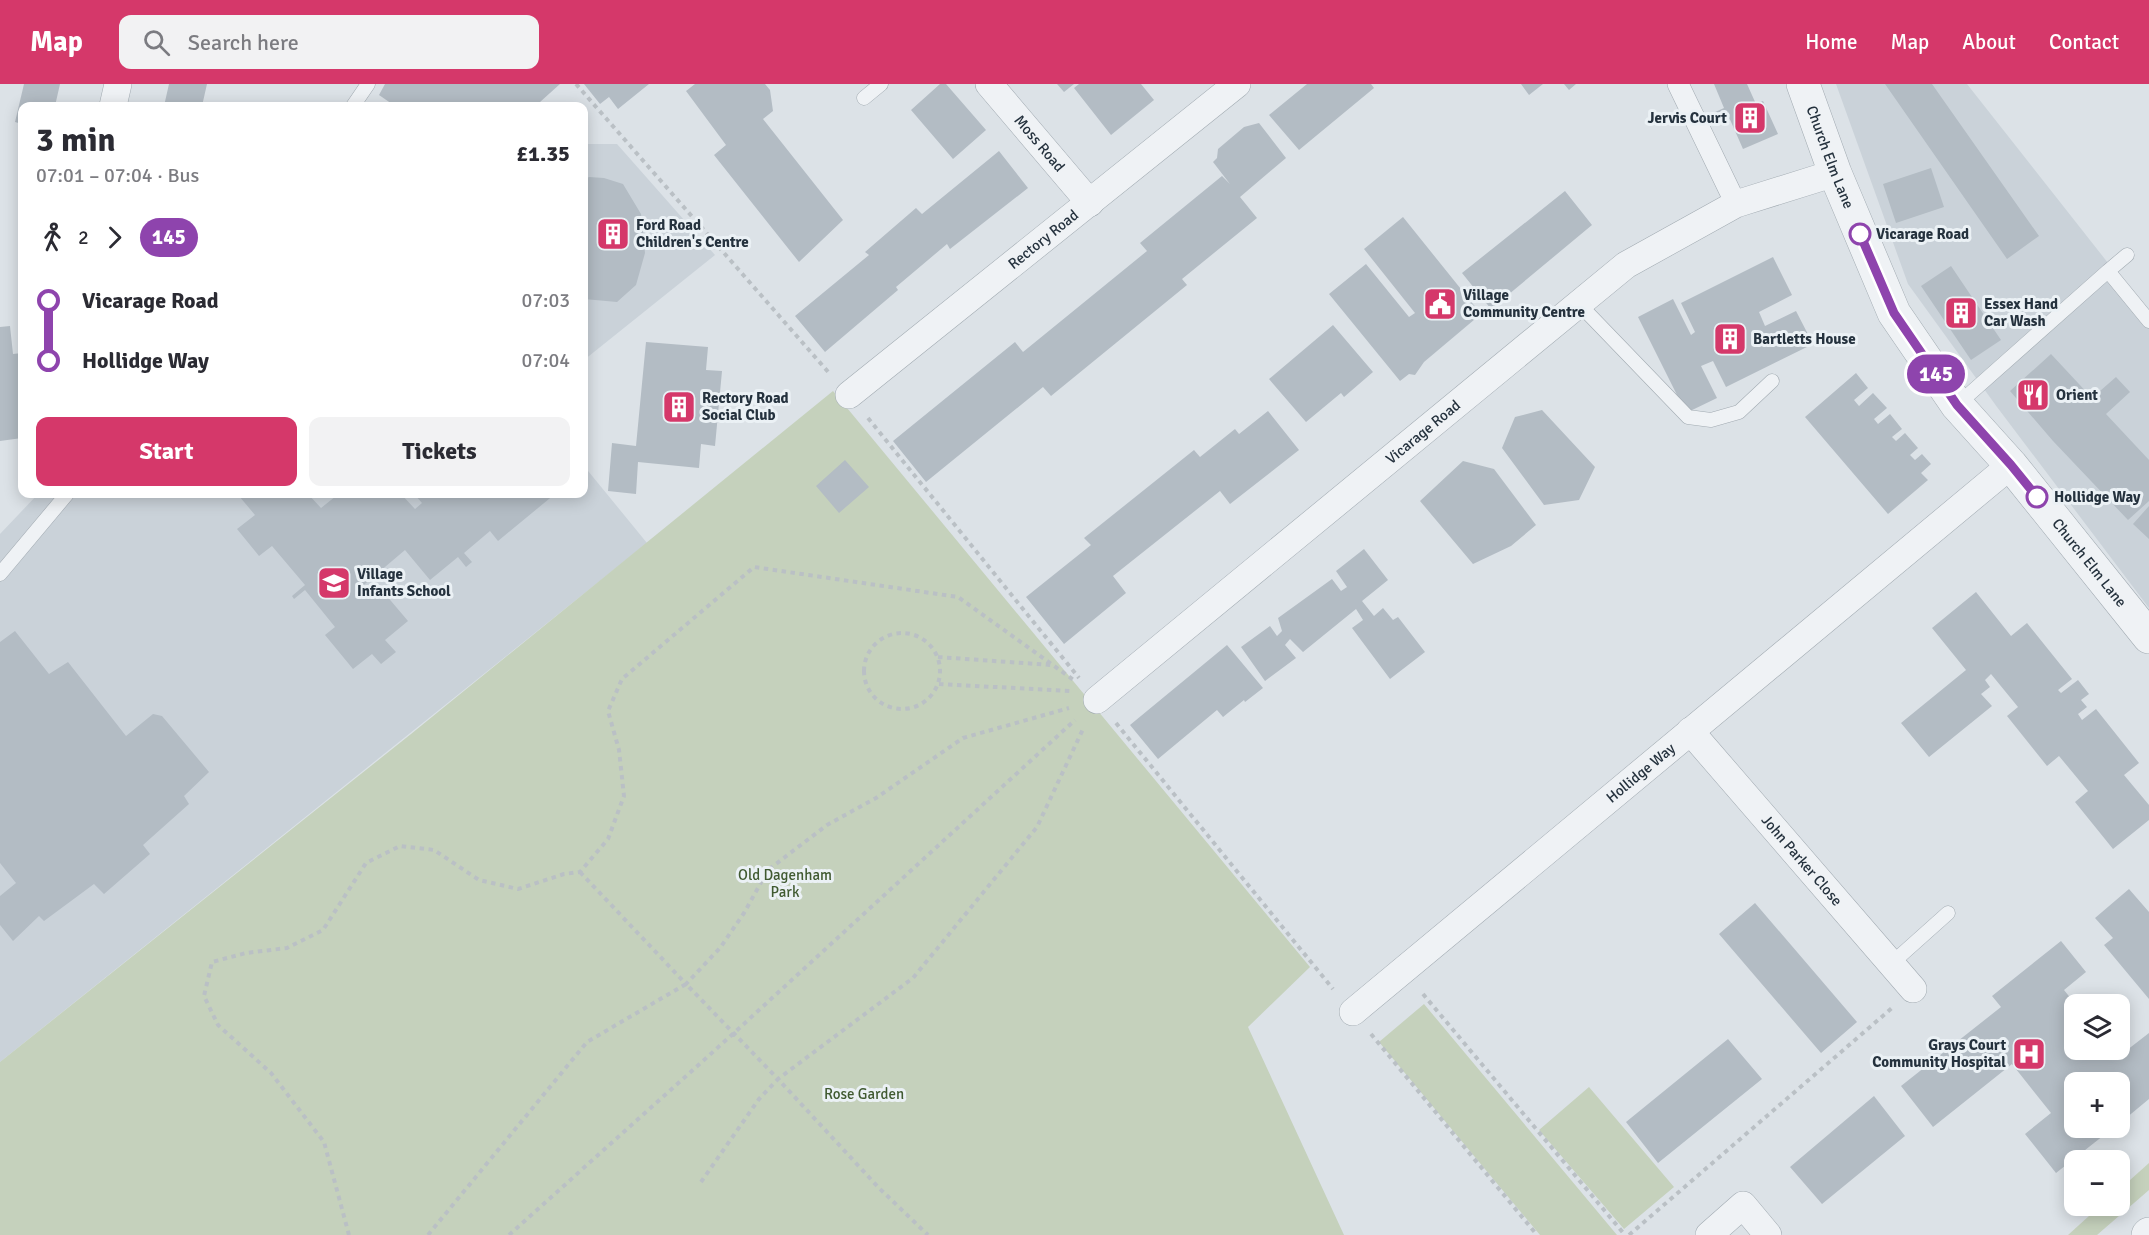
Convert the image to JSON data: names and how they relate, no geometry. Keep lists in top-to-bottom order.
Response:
{
  "streets": {
    "street": [
      "Moss Road",
      "Church Elm Lane",
      "Rectory Road",
      "Vicarage Road",
      "Hollidge Way",
      "John Parker Close"
    ]
  },
  "crossings": [
    ["Moss Road", "Rectory Road"],
    ["Church Elm Lane", "Vicarage Road"],
    ["Church Elm Lane", "Hollidge Way"],
    ["Hollidge Way", "John Parker Close"]
  ],
  "parks": ["Old Dagenham Park", "Rose Garden"],
  "places": {
    "building": [
      "Jervis Court",
      "Ford Road Children's Centre",
      "Essex Hand Car Wash",
      "Bartletts House",
      "Rectory Road Social Club"
    ],
    "other": ["Vicarage Road", "Hollidge Way"],
    "public building": ["Village Community Centre"],
    "restaurant": ["Orient"],
    "school or university": ["Village Infants School"],
    "hospital": ["Grays Court Community Hospital"]
  },
  "lines": ["bus line 145"],
  "page": {
    "header": "Map",
    "search": "Search here",
    "nav": [
      "Home",
      "Map",
      "About",
      "Contact"
    ],
    "on_map": "145",
    "heading": ["3 min", "07:01 – 07:04 · Bus", "£1.35"],
    "legs": ["2", "145"],
    "list": [
      {
        "name": "Vicarage Road",
        "value": "07:03"
      },
      {
        "name": "Hollidge Way",
        "value": "07:04"
      }
    ],
    "buttons": ["Start", "Tickets"],
    "map_buttons": ["+", "−"]
  }
}
